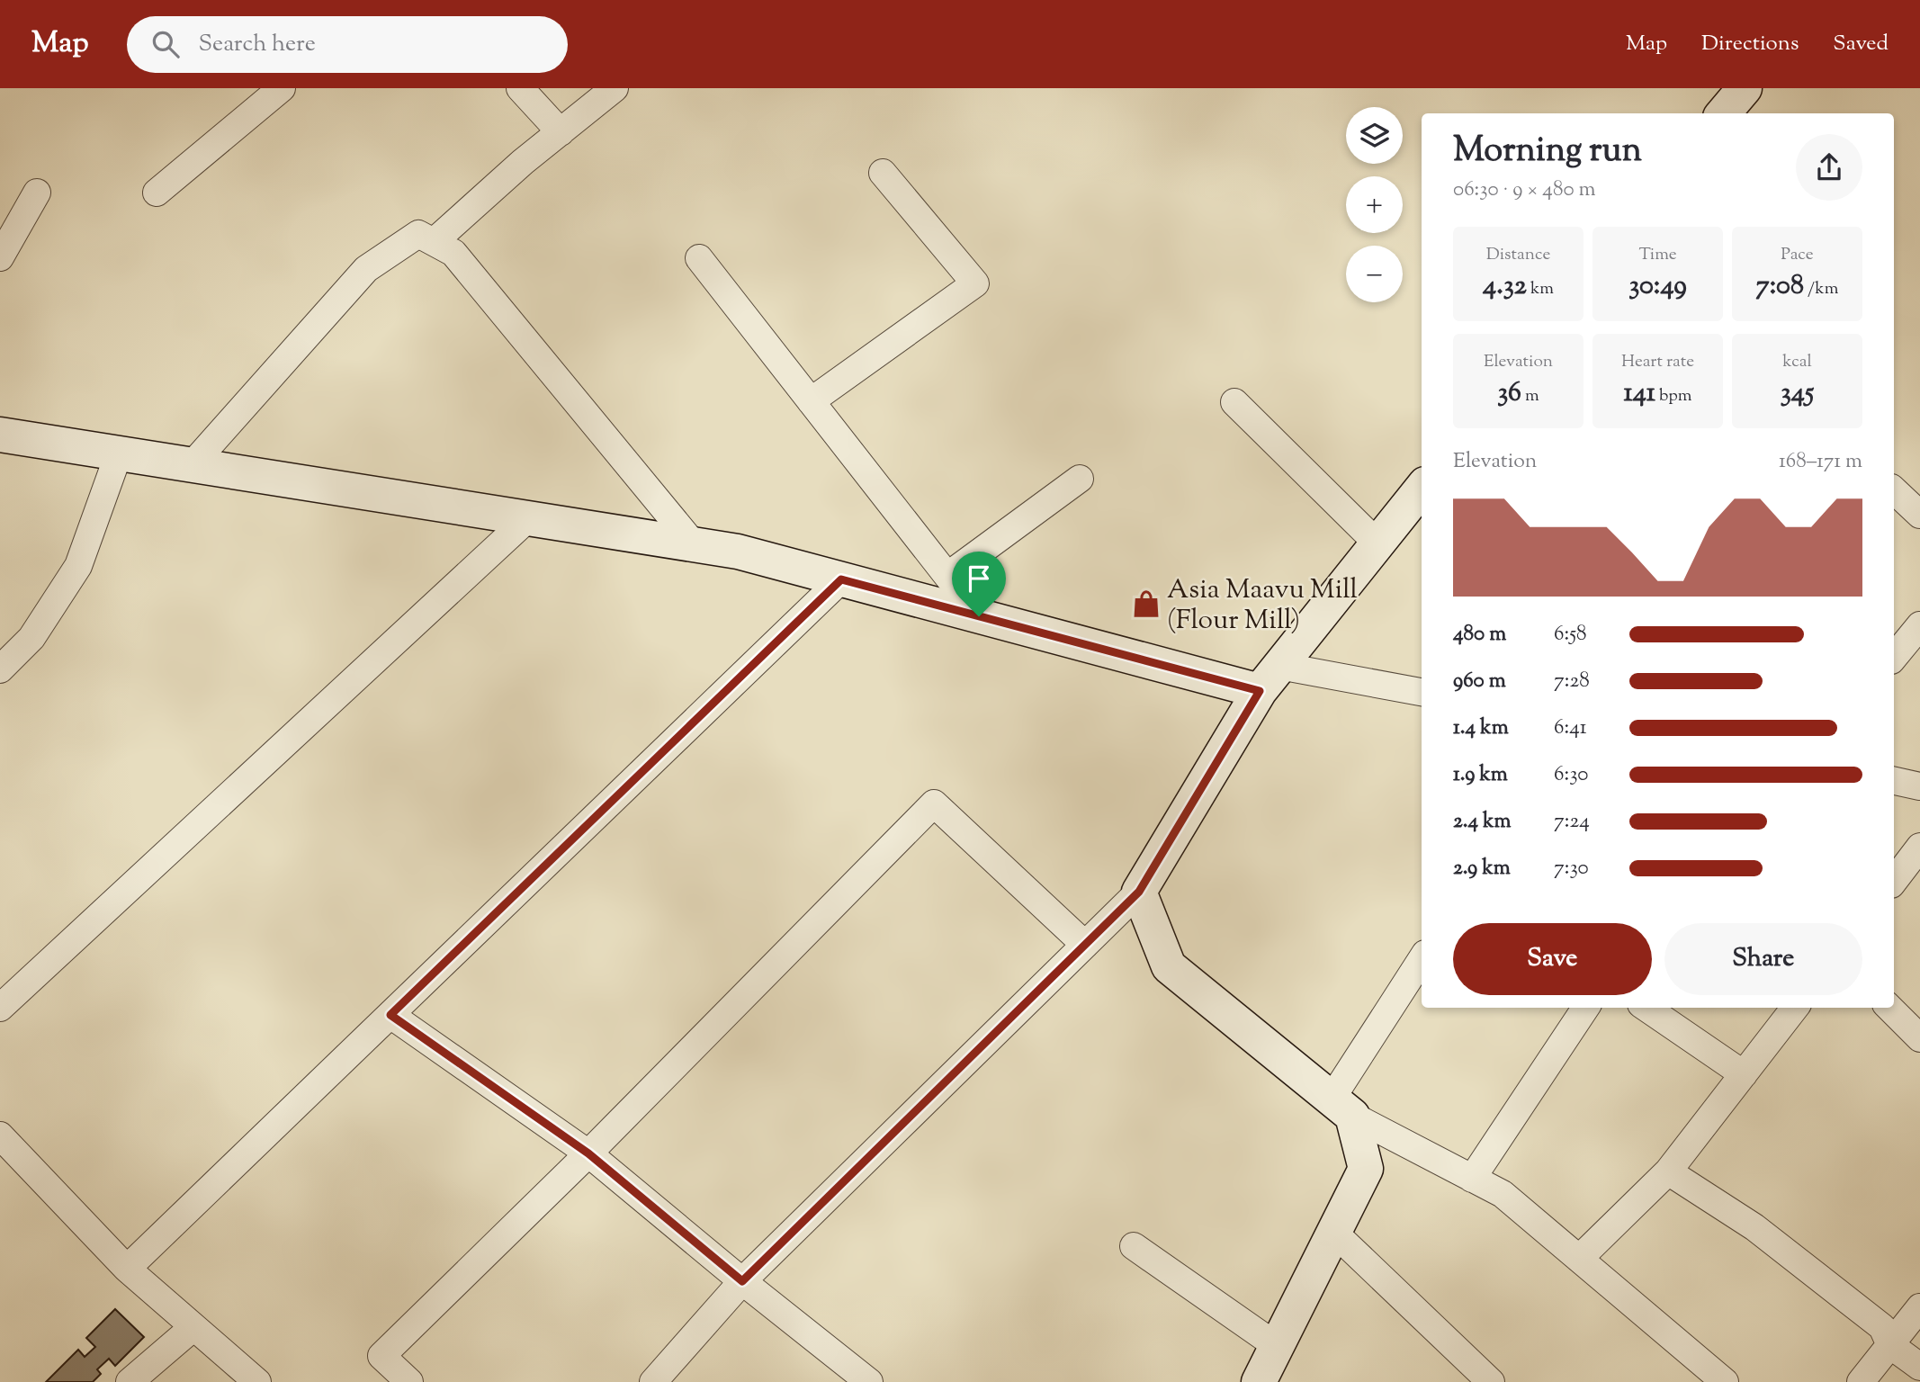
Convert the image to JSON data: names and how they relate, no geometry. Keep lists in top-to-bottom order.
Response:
{
  "places": {
    "shop": ["Asia Maavu Mill (Flour Mill)"]
  },
  "page": {
    "header": "Map",
    "search": "Search here",
    "nav": ["Map", "Directions", "Saved"],
    "map_buttons": ["+", "−"],
    "heading": ["Morning run", "06:30 · 9 × 480 m"],
    "stats": [
      ["Distance", "4.32 km"],
      ["Time", "30:49"],
      ["Pace", "7:08 /km"],
      ["Elevation", "36 m"],
      ["Heart rate", "141 bpm"],
      ["kcal", "345"]
    ],
    "chart": ["Elevation", "168–171 m"],
    "list": [
      {
        "name": "480 m",
        "note": "6:58"
      },
      {
        "name": "960 m",
        "note": "7:28"
      },
      {
        "name": "1.4 km",
        "note": "6:41"
      },
      {
        "name": "1.9 km",
        "note": "6:30"
      },
      {
        "name": "2.4 km",
        "note": "7:24"
      },
      {
        "name": "2.9 km",
        "note": "7:30"
      }
    ],
    "buttons": ["Save", "Share"]
  }
}
